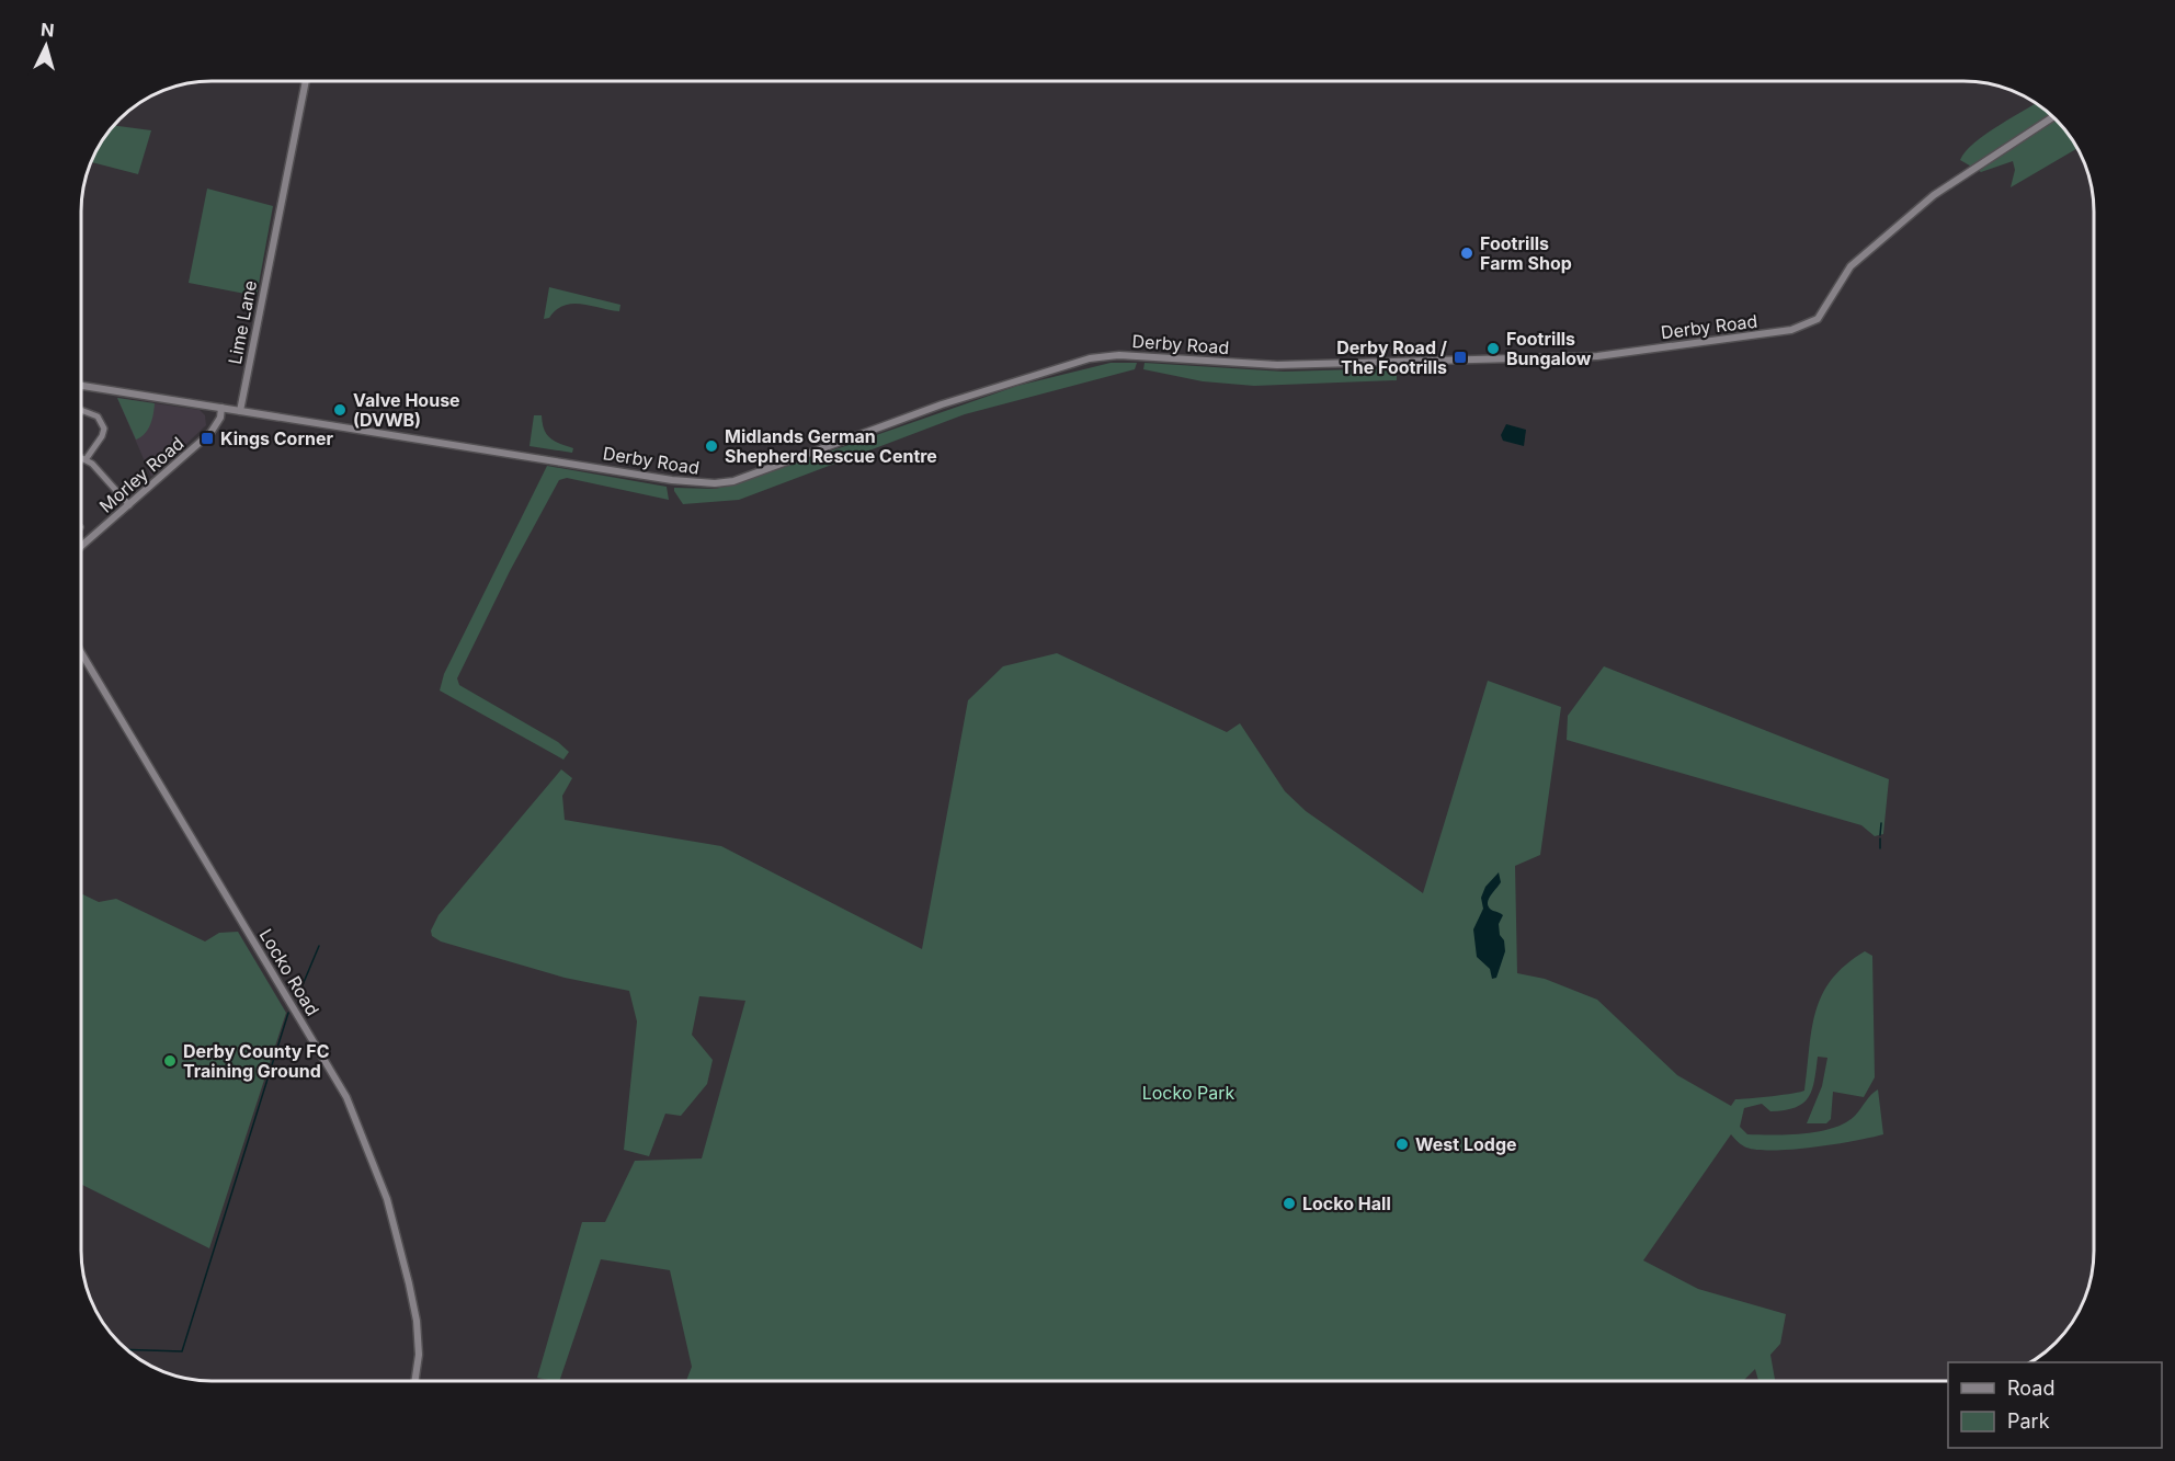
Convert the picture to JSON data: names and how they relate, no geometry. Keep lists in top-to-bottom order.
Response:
{
  "streets": {
    "street": [
      "Lime Lane",
      "Derby Road",
      "Morley Road",
      "Locko Road"
    ]
  },
  "crossings": [
    ["Lime Lane", "Derby Road"]
  ],
  "parks": ["Locko Park"],
  "places": {
    "other": [
      "Footrills Farm Shop",
      "Footrills Bungalow",
      "Valve House (DVWB)",
      "Midlands German Shepherd Rescue Centre",
      "Derby County FC Training Ground",
      "West Lodge",
      "Locko Hall"
    ],
    "transit": ["Derby Road / The Footrills", "Kings Corner"]
  },
  "legend": ["Road", "Park"],
  "north": "top"
}
